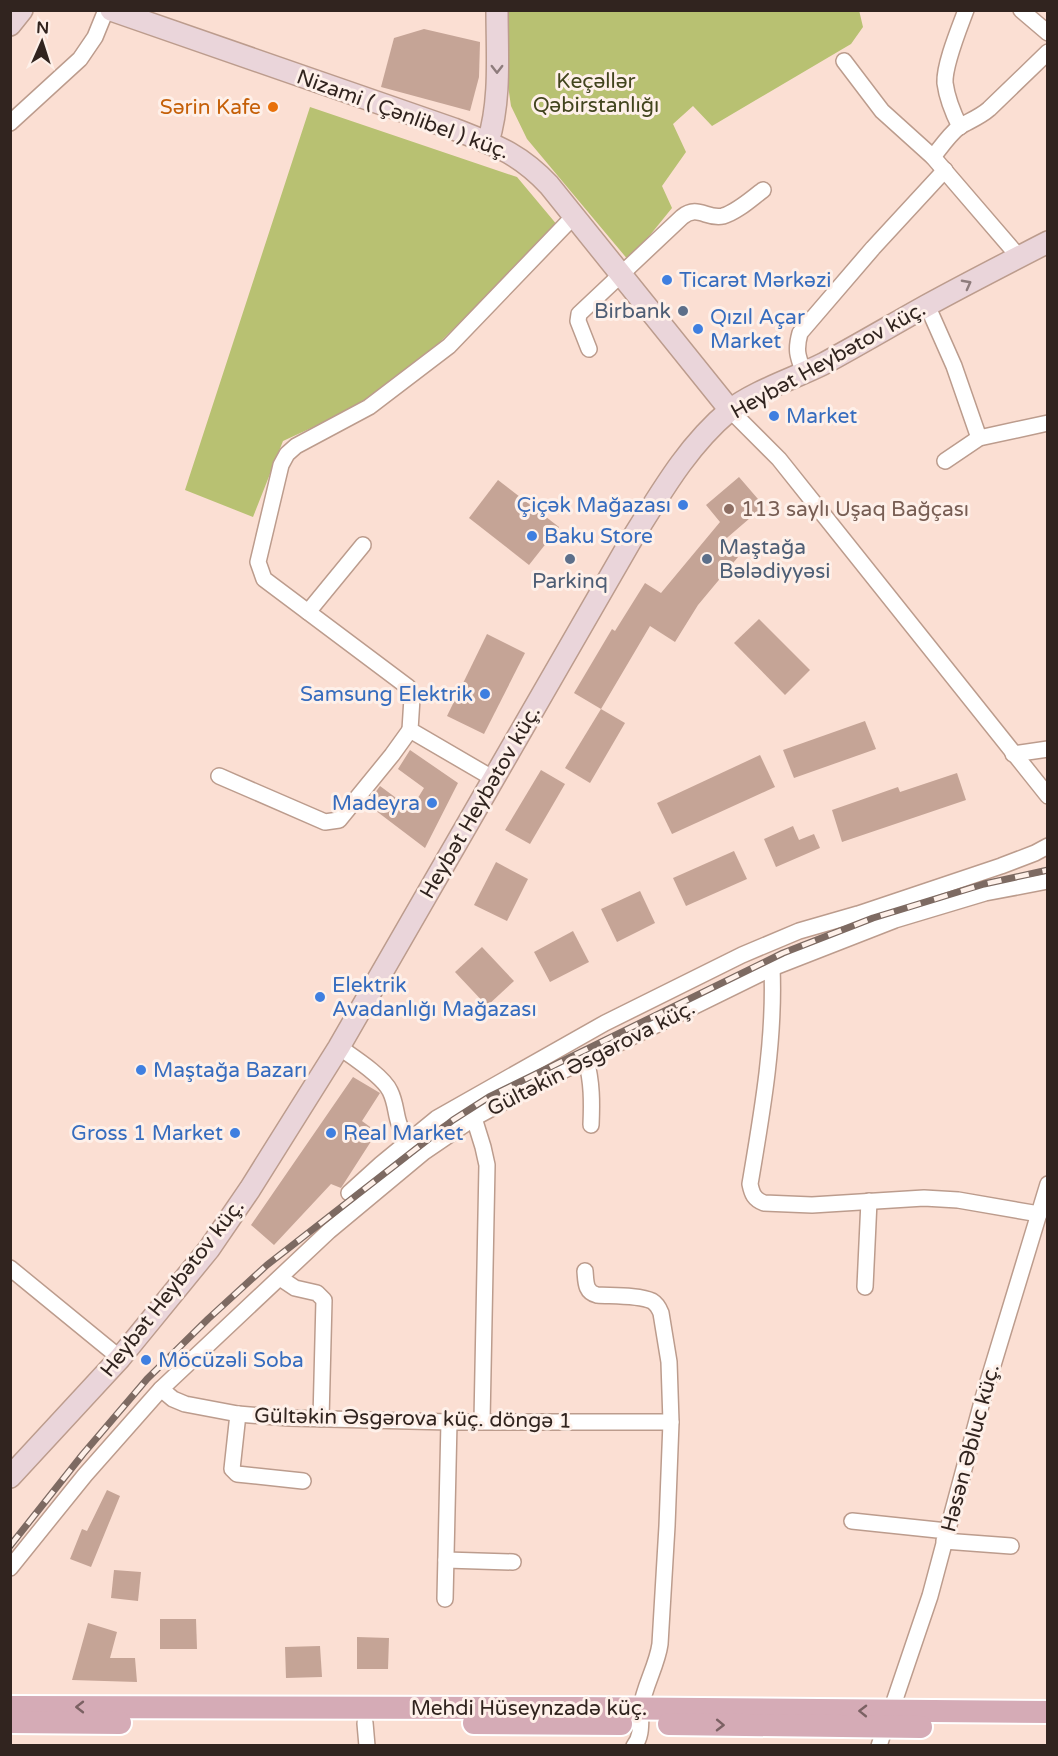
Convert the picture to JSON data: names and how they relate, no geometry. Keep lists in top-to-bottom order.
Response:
{
  "streets": {
    "main road": ["Nizami ( Çənlibel ) küç.", "Heybət Heybətov küç.", "Mehdi Hüseynzadə küç."],
    "street": ["Gültəkin Əsgərova küç.", "Gültəkin Əsgərova küç. döngə 1", "Həsən Əbluc küç."]
  },
  "crossings": [
    ["Nizami ( Çənlibel ) küç.", "Heybət Heybətov küç."],
    ["Gültəkin Əsgərova küç.", "Gültəkin Əsgərova küç. döngə 1"],
    ["Həsən Əbluc küç.", "Mehdi Hüseynzadə küç."]
  ],
  "parks": ["Keçəllər Qəbirstanlığı"],
  "places": [
    "Sərin Kafe",
    "Ticarət Mərkəzi",
    "Birbank",
    "Qızıl Açar Market",
    "Market",
    "Çiçək Mağazası",
    "113 saylı Uşaq Bağçası",
    "Baku Store",
    "Parkinq",
    "Maştağa Bələdiyyəsi",
    "Samsung Elektrik",
    "Madeyra",
    "Elektrik Avadanlığı Mağazası",
    "Maştağa Bazarı",
    "Gross 1 Market",
    "Real Market",
    "Möcüzəli Soba"
  ],
  "north": "top"
}
